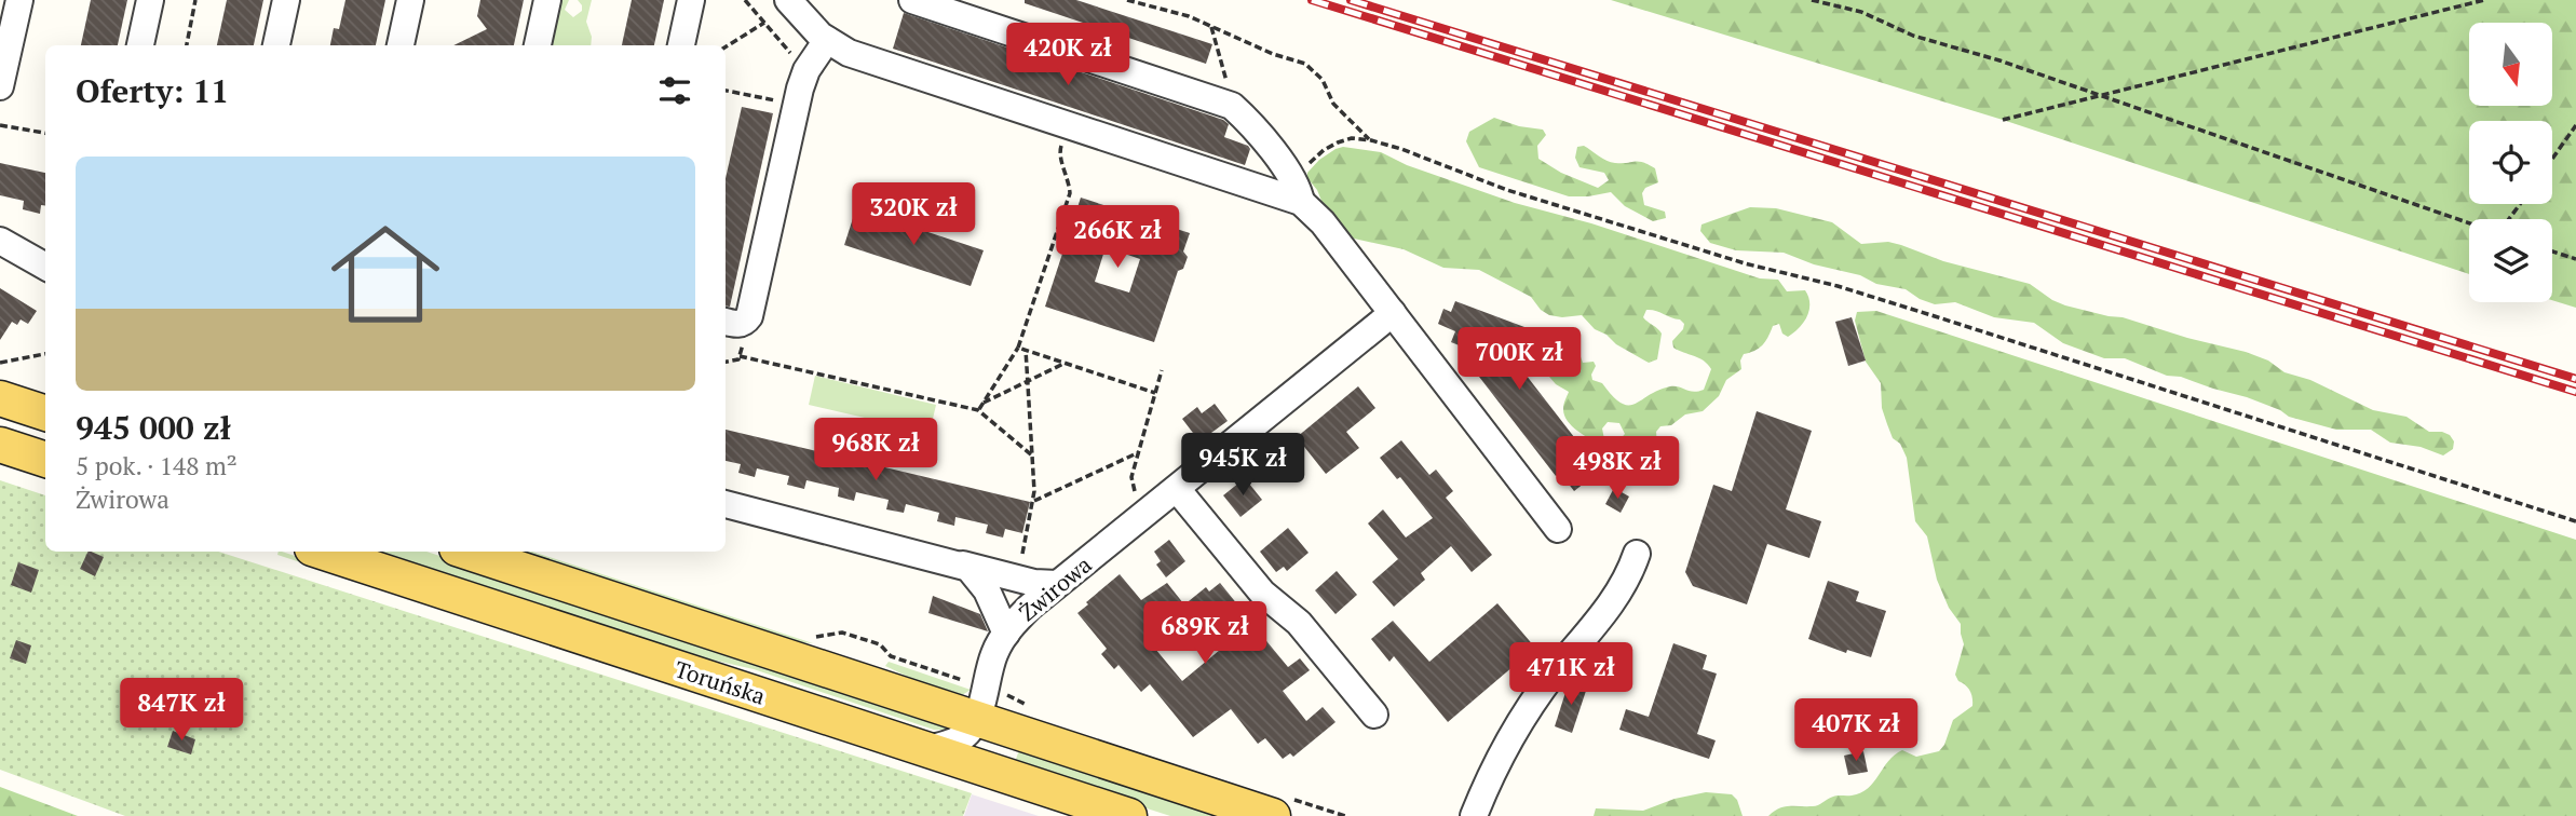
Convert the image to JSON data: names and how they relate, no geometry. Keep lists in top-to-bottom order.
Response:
{
  "streets": {
    "main road": ["Toruńska"],
    "street": ["Żwirowa"]
  },
  "crossings": [
    ["Żwirowa", "Toruńska"]
  ],
  "north": "bottom",
  "page": {
    "price": [
      "420K zł",
      "320K zł",
      "266K zł",
      "700K zł",
      "968K zł",
      "945K zł",
      "498K zł",
      "689K zł",
      "471K zł",
      "847K zł",
      "407K zł"
    ],
    "heading": "Oferty: 11",
    "list": [
      {
        "name": "945 000 zł",
        "note": "5 pok. · 148 m² · Żwirowa"
      }
    ]
  }
}
